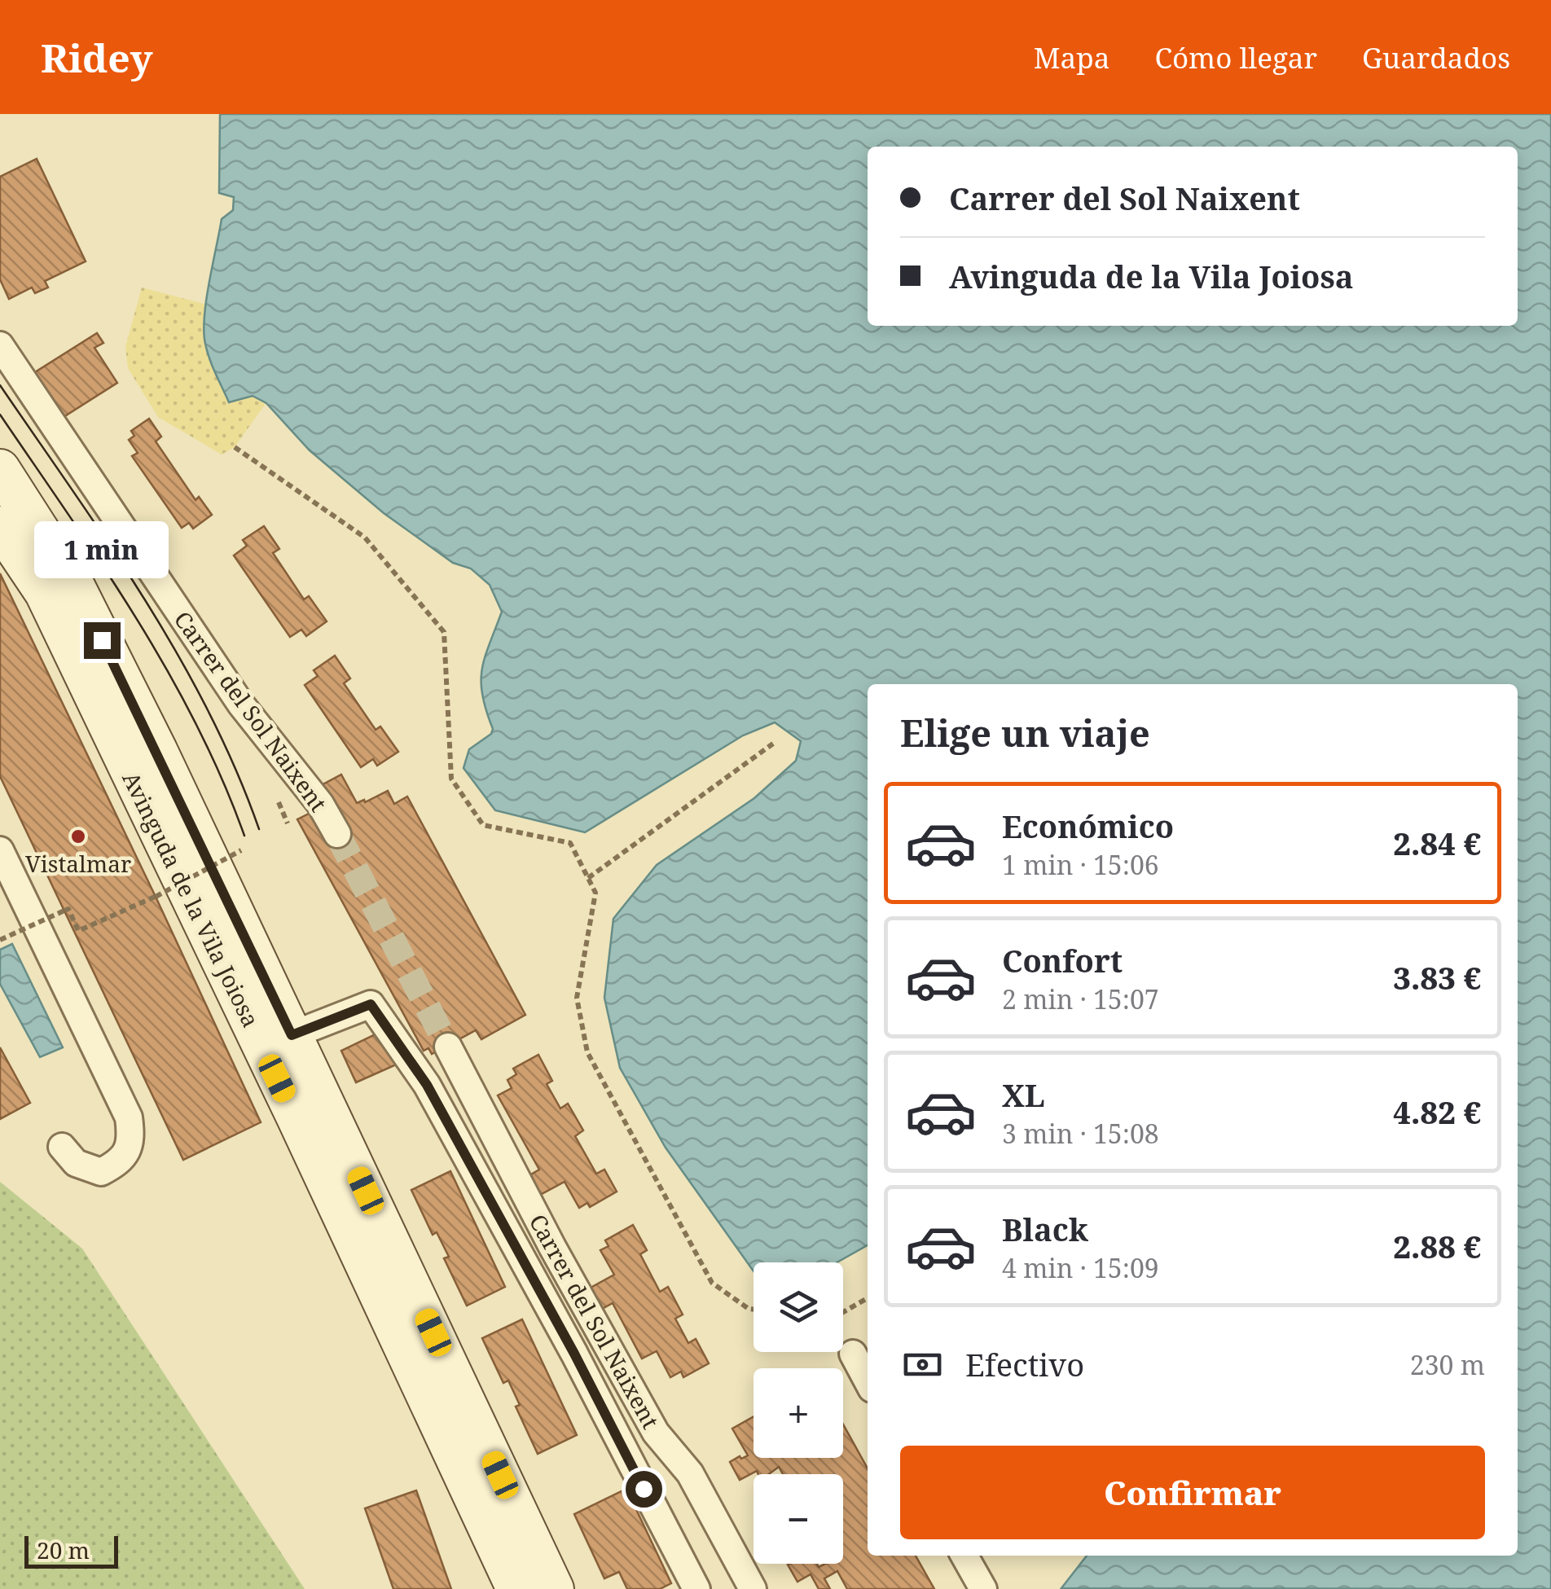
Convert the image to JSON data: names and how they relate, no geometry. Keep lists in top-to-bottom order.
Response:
{
  "streets": {
    "main road": ["Avinguda de la Vila Joiosa"],
    "street": ["Carrer del Sol Naixent"]
  },
  "crossings": [
    ["Carrer del Sol Naixent", "Avinguda de la Vila Joiosa"]
  ],
  "places": ["Vistalmar"],
  "scale_bar": "20 m",
  "page": {
    "header": "Ridey",
    "nav": ["Mapa", "Cómo llegar", "Guardados"],
    "banner": ["Carrer del Sol Naixent", "Avinguda de la Vila Joiosa"],
    "bubble": "1 min",
    "heading": "Elige un viaje",
    "list": [
      {
        "name": "Económico",
        "note": "1 min · 15:06",
        "value": "2.84 €"
      },
      {
        "name": "Confort",
        "note": "2 min · 15:07",
        "value": "3.83 €"
      },
      {
        "name": "XL",
        "note": "3 min · 15:08",
        "value": "4.82 €"
      },
      {
        "name": "Black",
        "note": "4 min · 15:09",
        "value": "2.88 €"
      }
    ],
    "map_buttons": ["+", "−"],
    "pay": ["Efectivo", "230 m"],
    "buttons": "Confirmar",
    "scale": "20 m"
  }
}
